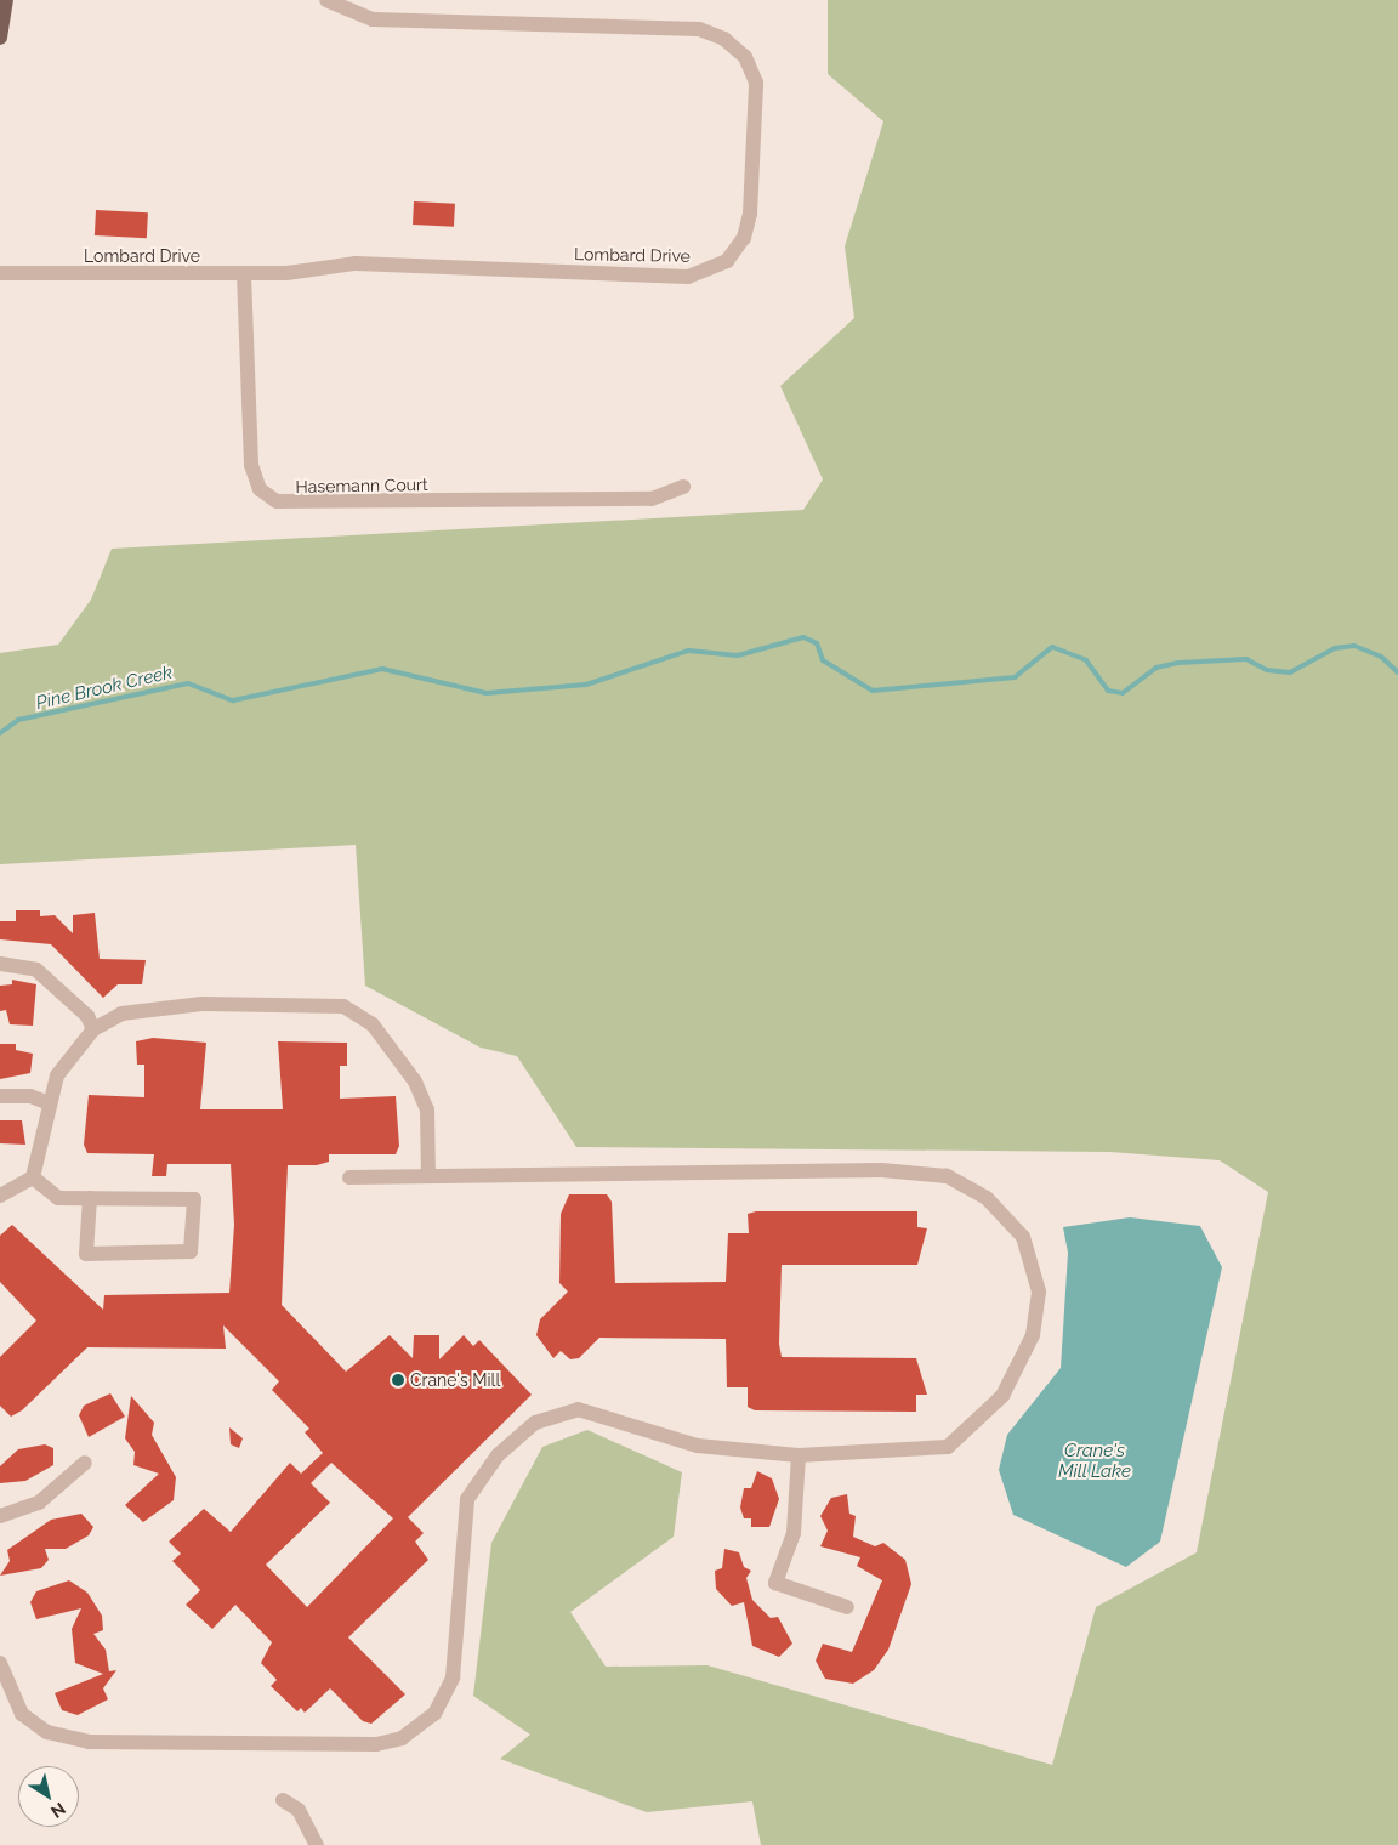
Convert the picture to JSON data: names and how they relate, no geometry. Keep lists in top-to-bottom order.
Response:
{
  "streets": {
    "street": ["Lombard Drive", "Hasemann Court"]
  },
  "crossings": [
    ["Lombard Drive", "Hasemann Court"]
  ],
  "water": ["Pine Brook Creek", "Crane's Mill Lake"],
  "places": ["Crane's Mill"],
  "north": "bottom right"
}
